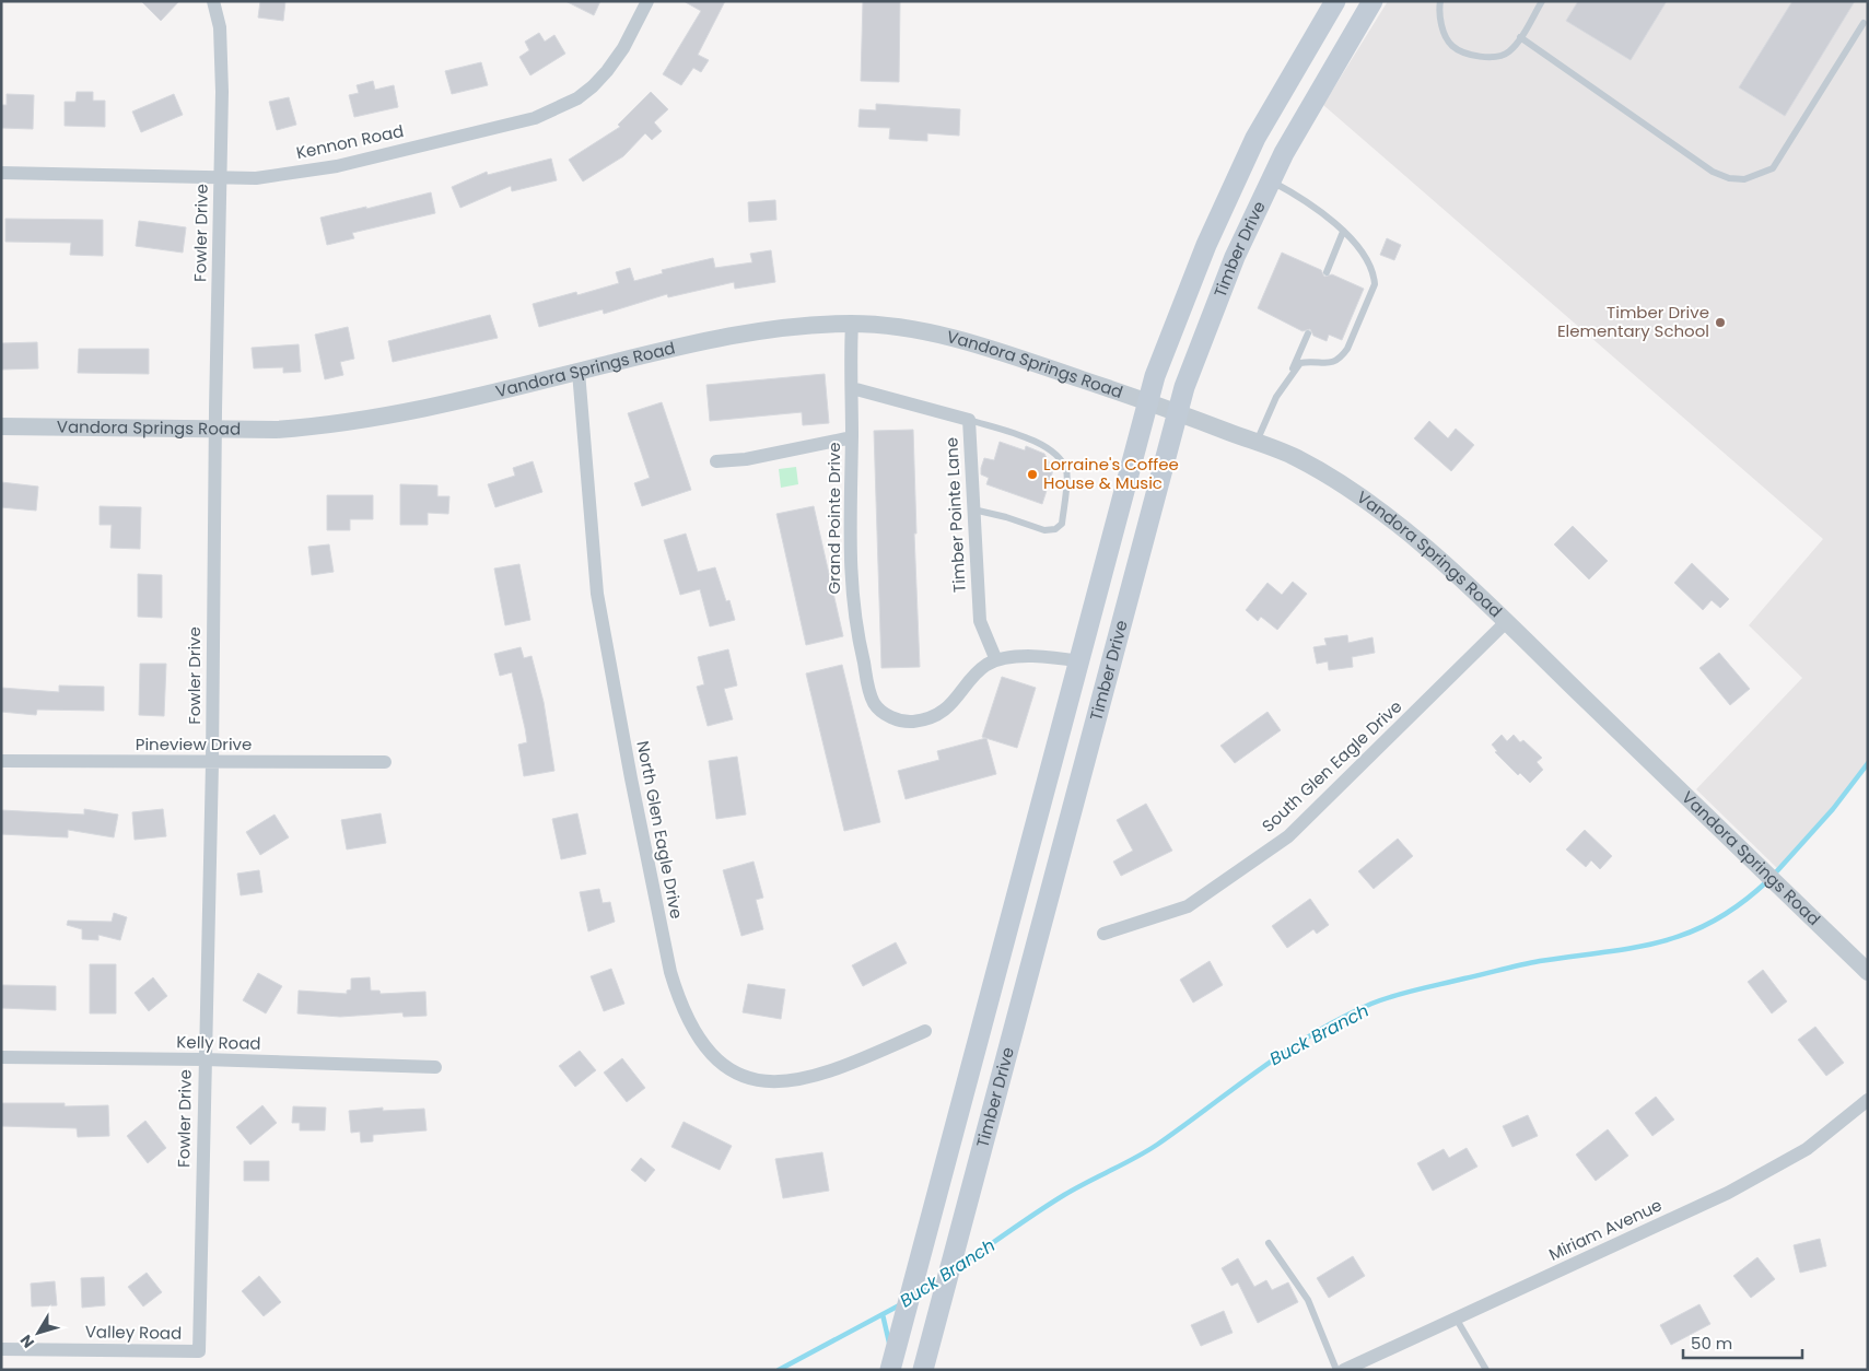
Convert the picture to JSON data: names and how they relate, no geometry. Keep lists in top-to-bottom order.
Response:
{
  "streets": {
    "main road": ["Timber Drive"],
    "street": [
      "Kennon Road",
      "Fowler Drive",
      "Vandora Springs Road",
      "Timber Pointe Lane",
      "Grand Pointe Drive",
      "Pineview Drive",
      "South Glen Eagle Drive",
      "North Glen Eagle Drive",
      "Kelly Road",
      "Miriam Avenue",
      "Valley Road"
    ]
  },
  "crossings": [
    ["Kennon Road", "Fowler Drive"],
    ["Fowler Drive", "Vandora Springs Road"],
    ["Fowler Drive", "Pineview Drive"],
    ["Fowler Drive", "Kelly Road"],
    ["Fowler Drive", "Valley Road"],
    ["Timber Drive", "Vandora Springs Road"],
    ["Vandora Springs Road", "Grand Pointe Drive"],
    ["Vandora Springs Road", "South Glen Eagle Drive"],
    ["Vandora Springs Road", "North Glen Eagle Drive"],
    ["Timber Pointe Lane", "Grand Pointe Drive"]
  ],
  "water": ["Buck Branch"],
  "places": ["Timber Drive Elementary School", "Lorraine's Coffee House & Music"],
  "scale_bar": "50 m",
  "north": "bottom left"
}
